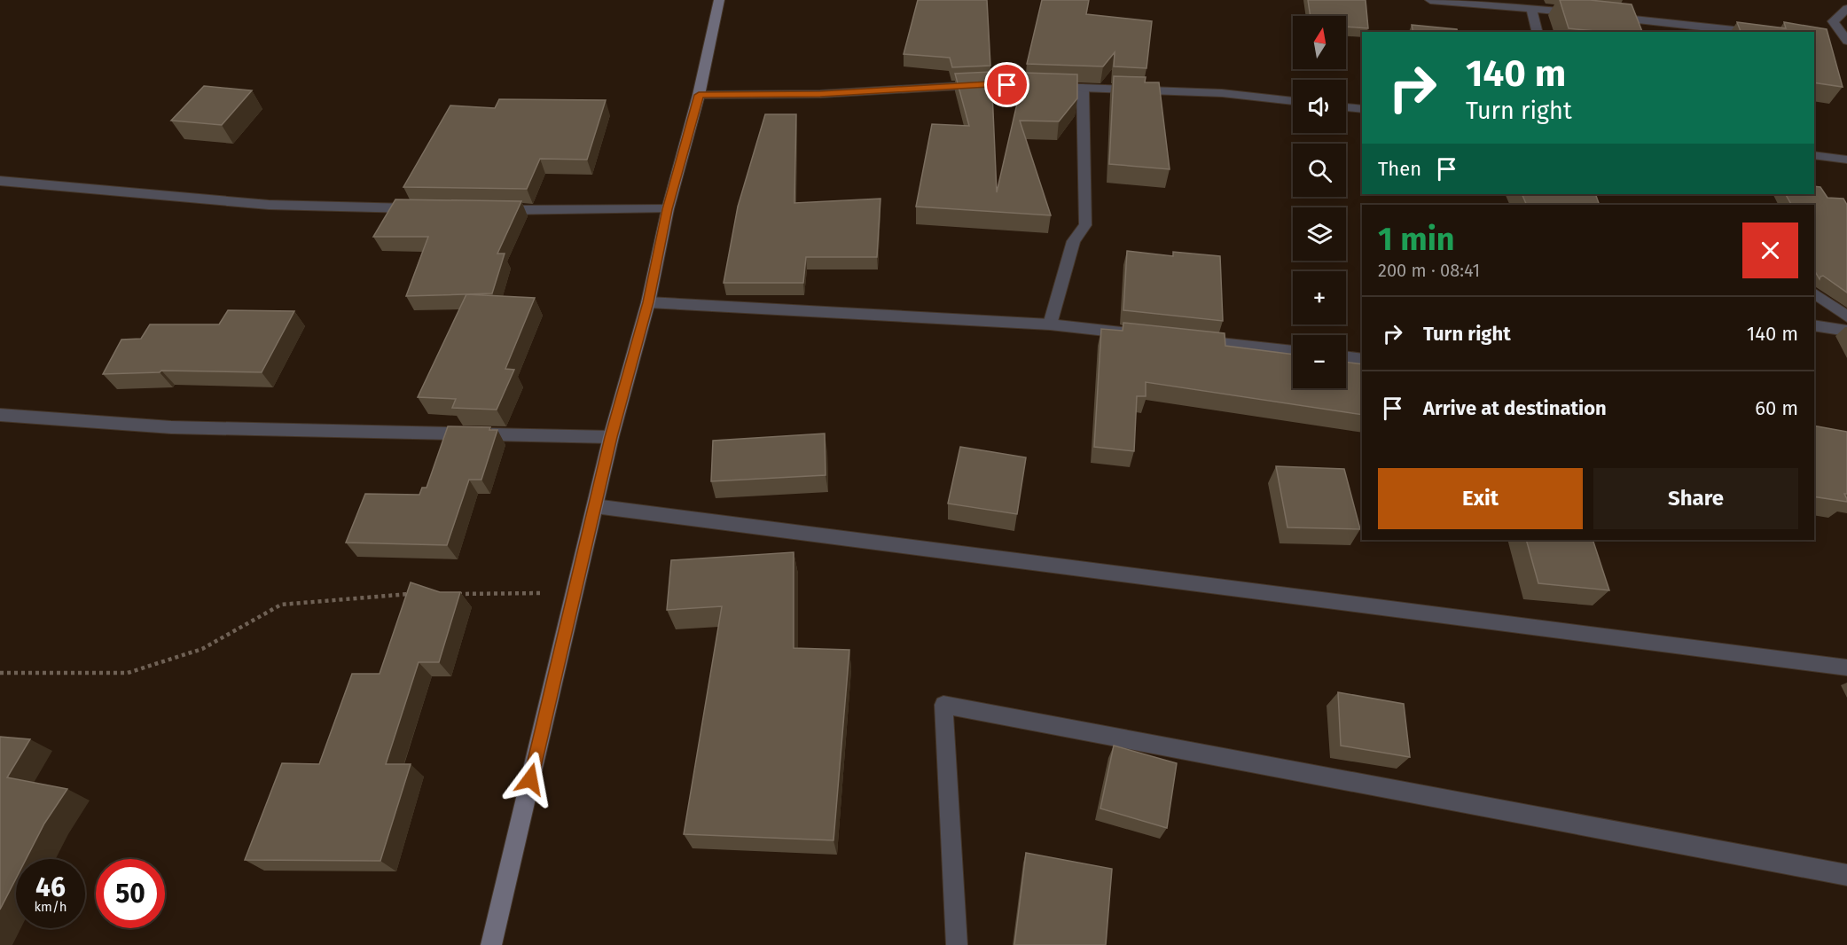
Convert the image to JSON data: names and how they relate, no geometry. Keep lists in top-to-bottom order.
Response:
{
  "north": "top",
  "page": {
    "map_buttons": ["+", "−"],
    "turn": ["140 m", "Turn right"],
    "then": "Then",
    "heading": ["1 min", "200 m · 08:41"],
    "list": [
      {
        "name": "Turn right",
        "value": "140 m"
      },
      {
        "name": "Arrive at destination",
        "value": "60 m"
      }
    ],
    "buttons": ["Exit", "Share"],
    "speed": "46 km/h",
    "limit": "50"
  }
}
